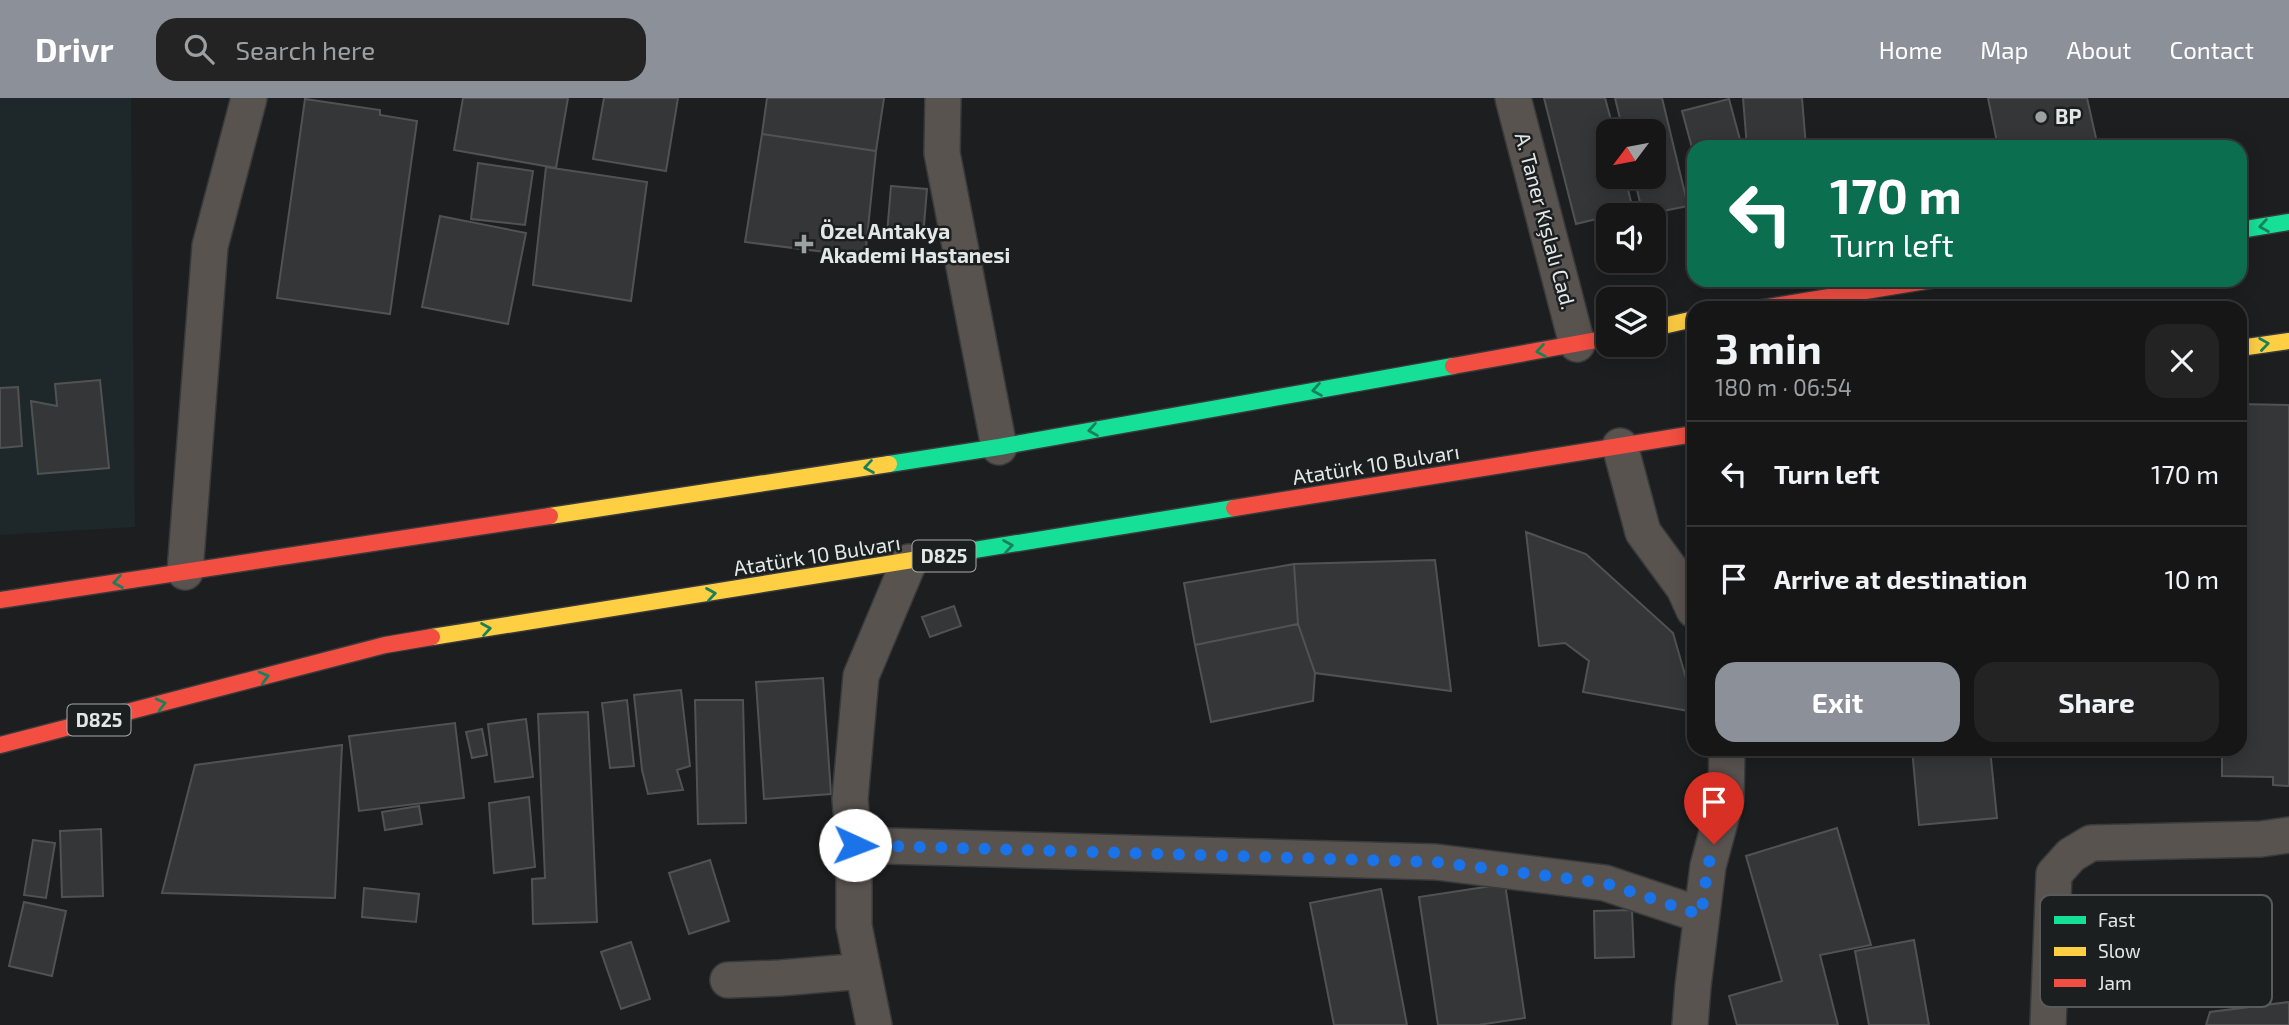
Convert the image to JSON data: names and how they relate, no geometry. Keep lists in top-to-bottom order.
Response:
{
  "streets": {
    "highway": ["Atatürk 10 Bulvarı", "D825"],
    "street": ["A. Taner Kışlalı Cad."]
  },
  "places": {
    "other": ["BP"],
    "health": ["Özel Antakya Akademi Hastanesi"]
  },
  "legend": ["Fast", "Slow", "Jam"],
  "north": "bottom left",
  "page": {
    "header": "Drivr",
    "search": "Search here",
    "nav": [
      "Home",
      "Map",
      "About",
      "Contact"
    ],
    "turn": ["170 m", "Turn left"],
    "heading": ["3 min", "180 m · 06:54"],
    "list": [
      {
        "name": "Turn left",
        "value": "170 m"
      },
      {
        "name": "Arrive at destination",
        "value": "10 m"
      }
    ],
    "buttons": ["Exit", "Share"]
  }
}
